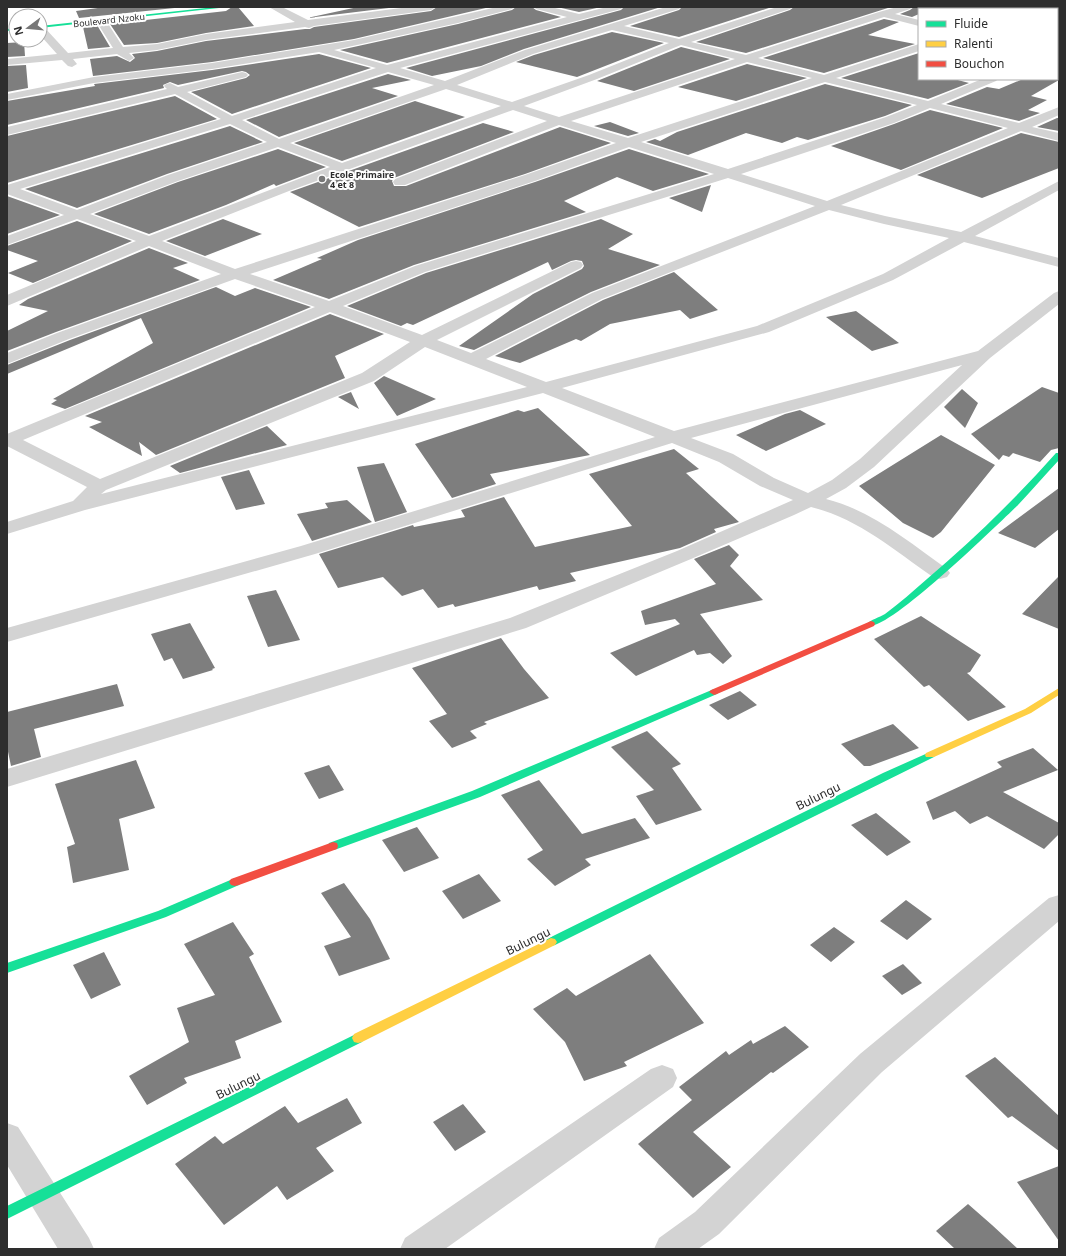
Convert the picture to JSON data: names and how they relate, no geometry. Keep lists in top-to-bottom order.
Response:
{
  "streets": {
    "street": ["Boulevard Nzoku", "Bulungu"]
  },
  "places": ["Ecole Primaire 4 et 8"],
  "legend": ["Fluide", "Ralenti", "Bouchon"],
  "north": "left"
}
